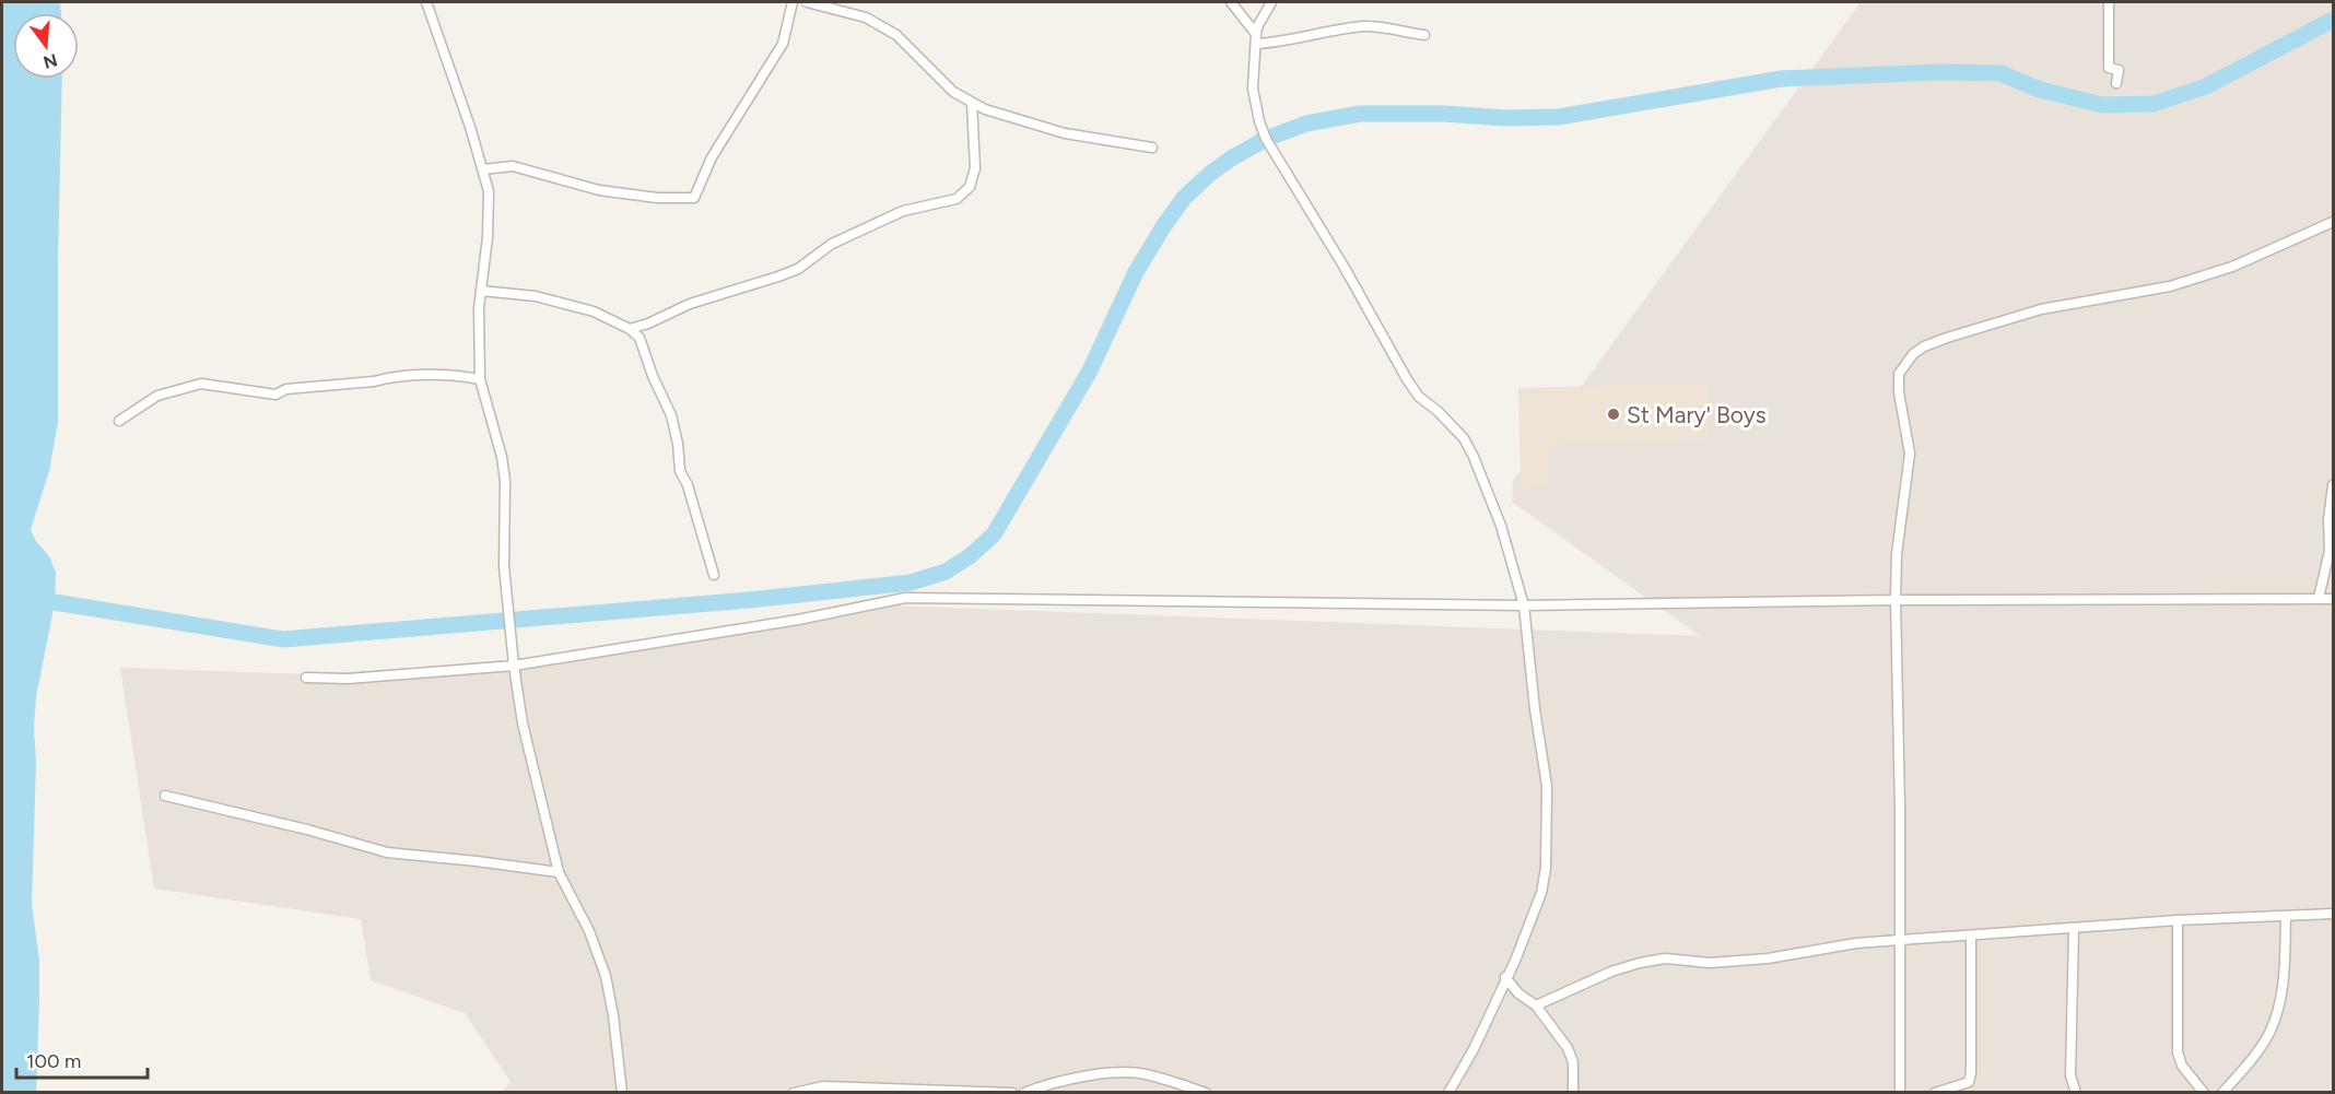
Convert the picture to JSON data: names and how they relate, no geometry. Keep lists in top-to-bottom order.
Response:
{
  "places": ["St Mary' Boys"],
  "scale_bar": "100 m",
  "north": "bottom"
}
